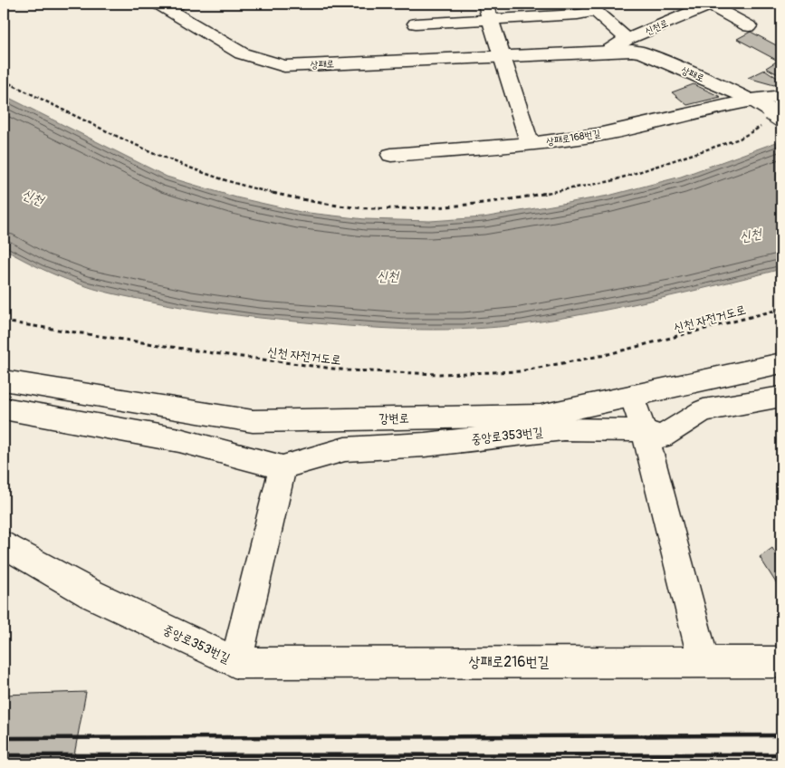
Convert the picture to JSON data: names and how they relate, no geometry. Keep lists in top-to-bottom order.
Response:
{
  "streets": {
    "street": [
      "신천로",
      "상패로",
      "상패로168번길",
      "강변로",
      "중앙로353번길",
      "상패로216번길"
    ],
    "path": ["신천 자전거도로"]
  },
  "crossings": [
    ["신천로", "상패로"],
    ["상패로", "상패로168번길"],
    ["중앙로353번길", "상패로216번길"]
  ],
  "water": ["신천"]
}
